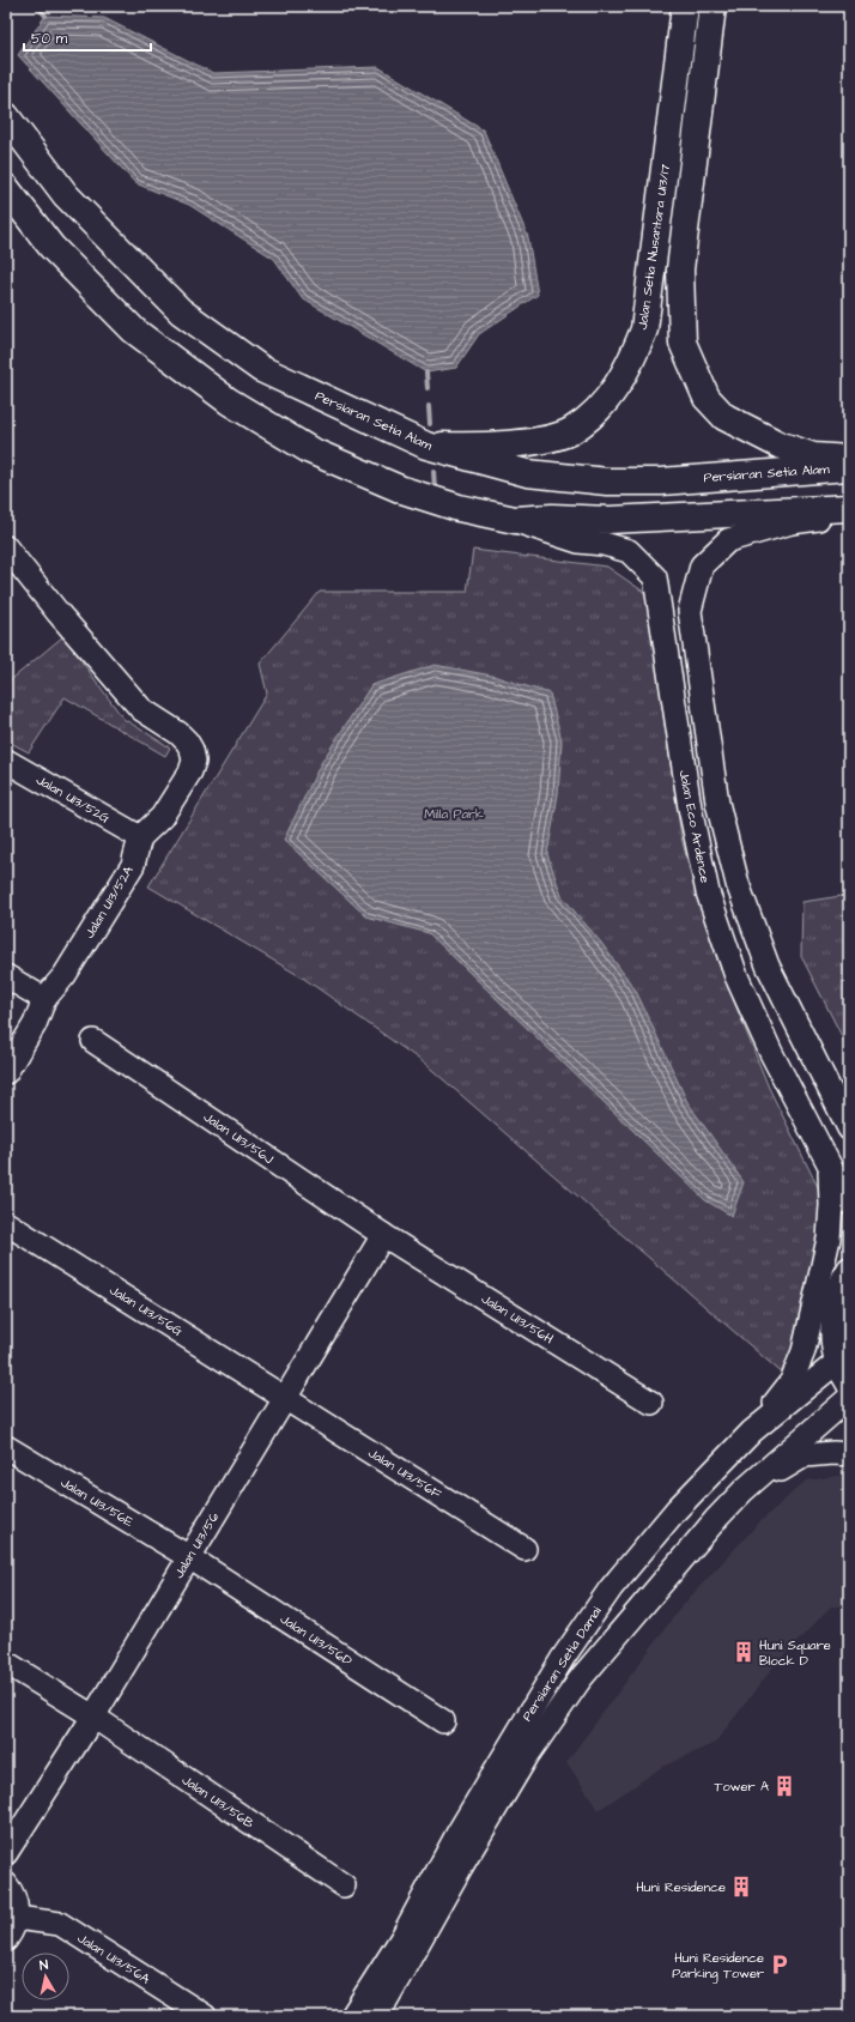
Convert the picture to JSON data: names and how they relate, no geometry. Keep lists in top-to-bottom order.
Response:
{
  "streets": {
    "main road": ["Jalan Setia Nusantara U13/17", "Persiaran Setia Alam"],
    "street": [
      "Jalan U13/52G",
      "Jalan Eco Ardence",
      "Jalan U13/52A",
      "Jalan U13/56J",
      "Jalan U13/56G",
      "Jalan U13/56H",
      "Jalan U13/56F",
      "Jalan U13/56E",
      "Jalan U13/56",
      "Jalan U13/56D",
      "Persiaran Setia Damai",
      "Jalan U13/56B",
      "Jalan U13/56A"
    ]
  },
  "crossings": [
    ["Jalan Setia Nusantara U13/17", "Persiaran Setia Alam"],
    ["Jalan U13/52G", "Jalan U13/52A"],
    ["Jalan U13/56J", "Jalan U13/56H"],
    ["Jalan U13/56J", "Jalan U13/56"],
    ["Jalan U13/56G", "Jalan U13/56F"],
    ["Jalan U13/56G", "Jalan U13/56"],
    ["Jalan U13/56H", "Jalan U13/56"],
    ["Jalan U13/56F", "Jalan U13/56"],
    ["Jalan U13/56E", "Jalan U13/56"],
    ["Jalan U13/56E", "Jalan U13/56D"],
    ["Jalan U13/56", "Jalan U13/56D"],
    ["Jalan U13/56", "Jalan U13/56B"]
  ],
  "parks": ["Milla Park"],
  "places": {
    "building": ["Huni Square Block D", "Tower A", "Huni Residence"],
    "parking": ["Huni Residence Parking Tower"]
  },
  "scale_bar": "50 m",
  "north": "top"
}
